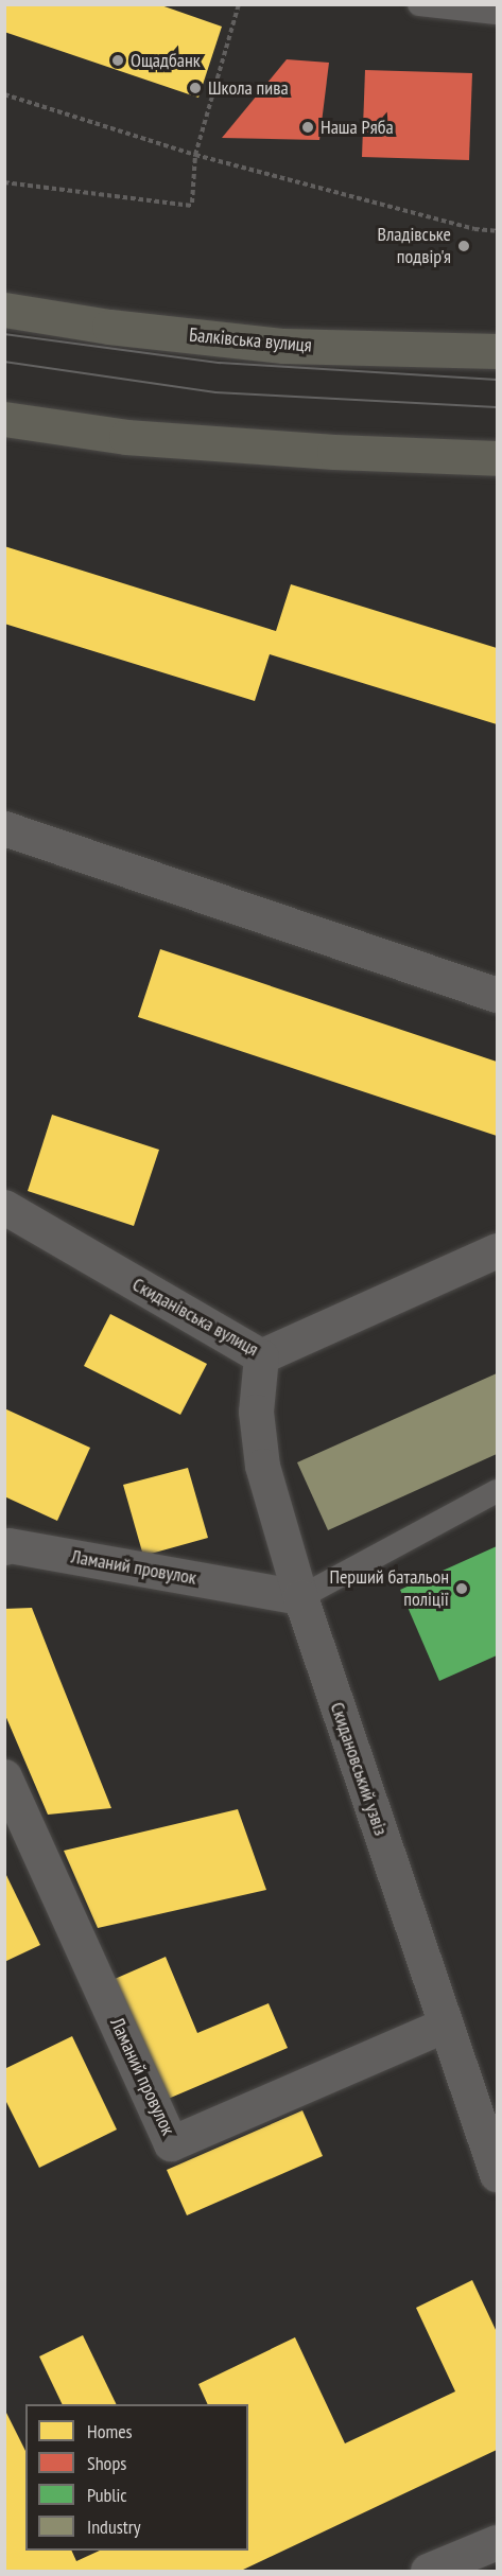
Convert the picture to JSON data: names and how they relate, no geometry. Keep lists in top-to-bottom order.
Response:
{
  "streets": {
    "main road": ["Балківська вулиця"],
    "street": ["Скиданівська вулиця", "Ламаний провулок", "Скидановський узвіз"]
  },
  "crossings": [
    ["Скиданівська вулиця", "Скидановський узвіз"],
    ["Ламаний провулок", "Скидановський узвіз"]
  ],
  "places": [
    "Ощадбанк",
    "Школа пива",
    "Наша Ряба",
    "Владiвське подвiр'я",
    "Перший батальон поліції"
  ],
  "legend": [
    "Homes",
    "Shops",
    "Public",
    "Industry"
  ]
}
